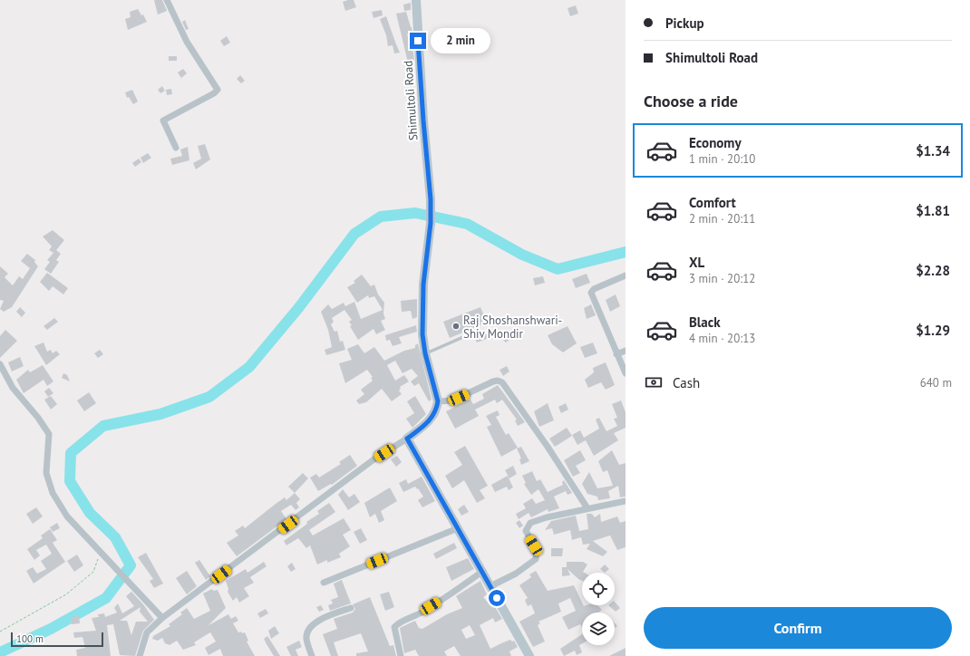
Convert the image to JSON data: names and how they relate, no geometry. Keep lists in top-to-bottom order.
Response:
{
  "streets": {
    "street": ["Shimultoli Road"]
  },
  "places": ["Raj Shoshanshwari- Shiv Mondir"],
  "scale_bar": "100 m",
  "page": {
    "banner": ["Pickup", "Shimultoli Road"],
    "bubble": "2 min",
    "heading": "Choose a ride",
    "list": [
      {
        "name": "Economy",
        "note": "1 min · 20:10",
        "value": "$1.34"
      },
      {
        "name": "Comfort",
        "note": "2 min · 20:11",
        "value": "$1.81"
      },
      {
        "name": "XL",
        "note": "3 min · 20:12",
        "value": "$2.28"
      },
      {
        "name": "Black",
        "note": "4 min · 20:13",
        "value": "$1.29"
      }
    ],
    "pay": ["Cash", "640 m"],
    "buttons": "Confirm",
    "scale": "100 m"
  }
}
